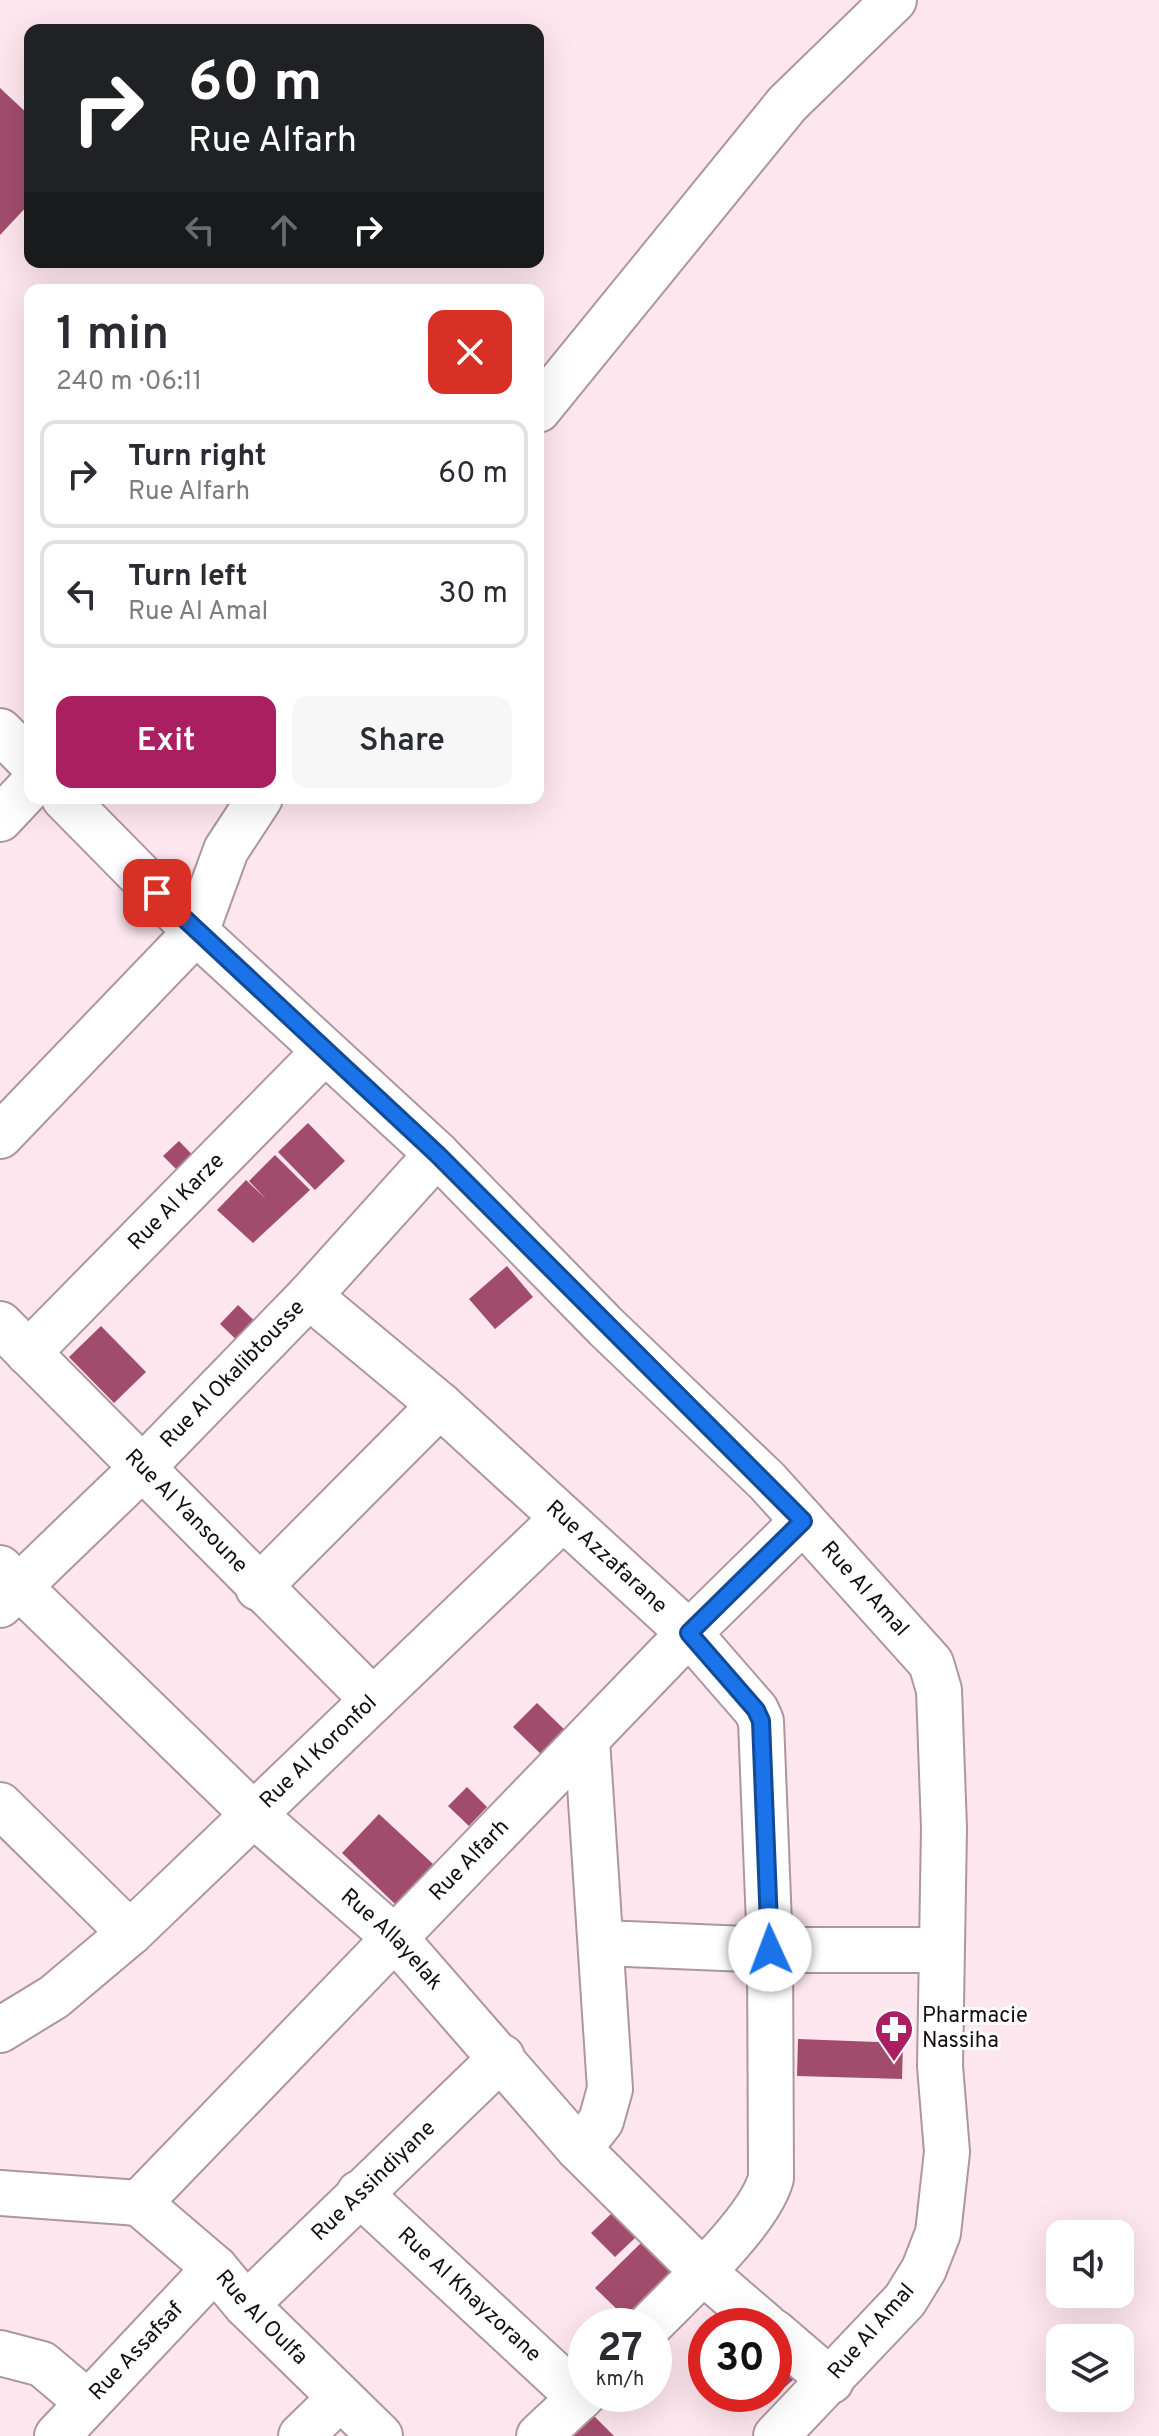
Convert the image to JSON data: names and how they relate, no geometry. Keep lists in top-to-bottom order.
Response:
{
  "streets": {
    "street": [
      "Rue Al Karze",
      "Rue Al Okalibtousse",
      "Rue Al Yansoune",
      "Rue Azzafarane",
      "Rue Al Amal",
      "Rue Al Koronfol",
      "Rue Alfarh",
      "Rue Allayelak",
      "Rue Assindiyane",
      "Rue Al Khayzorane",
      "Rue Al Oulfa",
      "Rue Assafsaf"
    ]
  },
  "crossings": [
    ["Rue Al Karze", "Rue Al Yansoune"],
    ["Rue Al Karze", "Rue Al Amal"],
    ["Rue Al Okalibtousse", "Rue Al Yansoune"],
    ["Rue Al Okalibtousse", "Rue Azzafarane"],
    ["Rue Al Okalibtousse", "Rue Al Amal"],
    ["Rue Al Okalibtousse", "Rue Allayelak"],
    ["Rue Al Yansoune", "Rue Al Koronfol"],
    ["Rue Azzafarane", "Rue Al Koronfol"],
    ["Rue Azzafarane", "Rue Alfarh"],
    ["Rue Azzafarane", "Rue Allayelak"],
    ["Rue Al Amal", "Rue Alfarh"],
    ["Rue Al Koronfol", "Rue Allayelak"],
    ["Rue Alfarh", "Rue Allayelak"],
    ["Rue Alfarh", "Rue Al Oulfa"],
    ["Rue Allayelak", "Rue Assindiyane"],
    ["Rue Assindiyane", "Rue Al Khayzorane"],
    ["Rue Assindiyane", "Rue Al Oulfa"],
    ["Rue Al Oulfa", "Rue Assafsaf"]
  ],
  "places": {
    "pharmacy": ["Pharmacie Nassiha"]
  },
  "page": {
    "turn": ["60 m", "Rue Alfarh"],
    "heading": ["1 min", "240 m · 06:11"],
    "list": [
      {
        "name": "Turn right",
        "note": "Rue Alfarh",
        "value": "60 m"
      },
      {
        "name": "Turn left",
        "note": "Rue Al Amal",
        "value": "30 m"
      }
    ],
    "buttons": ["Exit", "Share"],
    "speed": "27 km/h",
    "limit": "30"
  }
}
